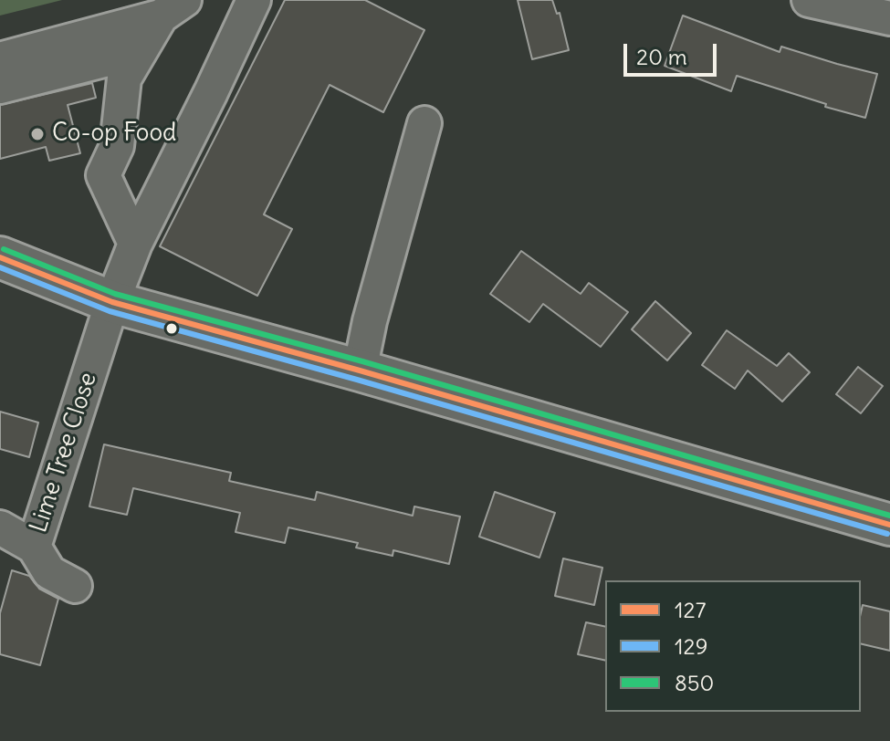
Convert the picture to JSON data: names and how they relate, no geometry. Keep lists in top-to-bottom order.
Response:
{
  "streets": {
    "street": ["Lime Tree Close"]
  },
  "places": ["Co-op Food"],
  "lines": ["transit line 850", "transit line 127", "transit line 129"],
  "legend": ["127", "129", "850"],
  "scale_bar": "20 m"
}
